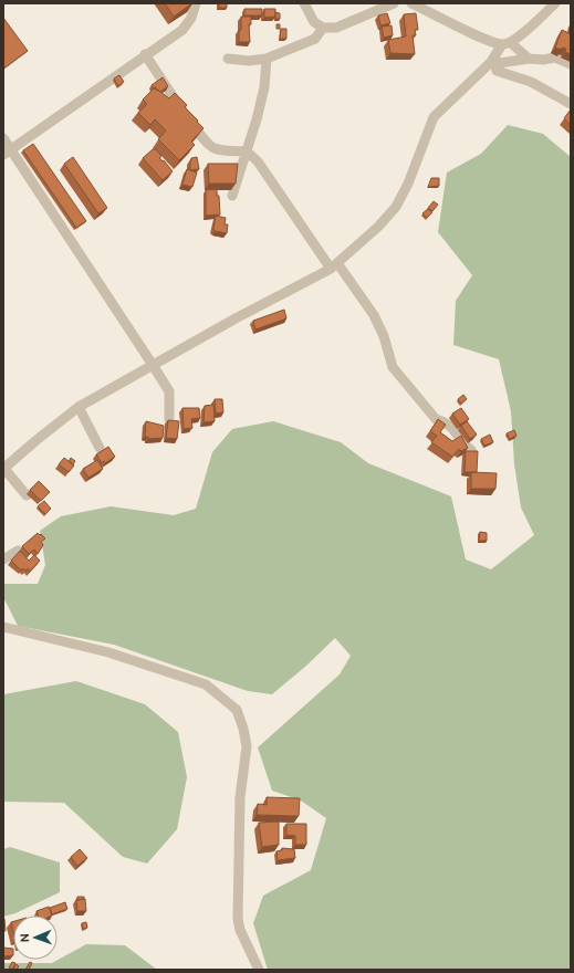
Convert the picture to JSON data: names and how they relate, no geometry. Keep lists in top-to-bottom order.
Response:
{
  "north": "left"
}
